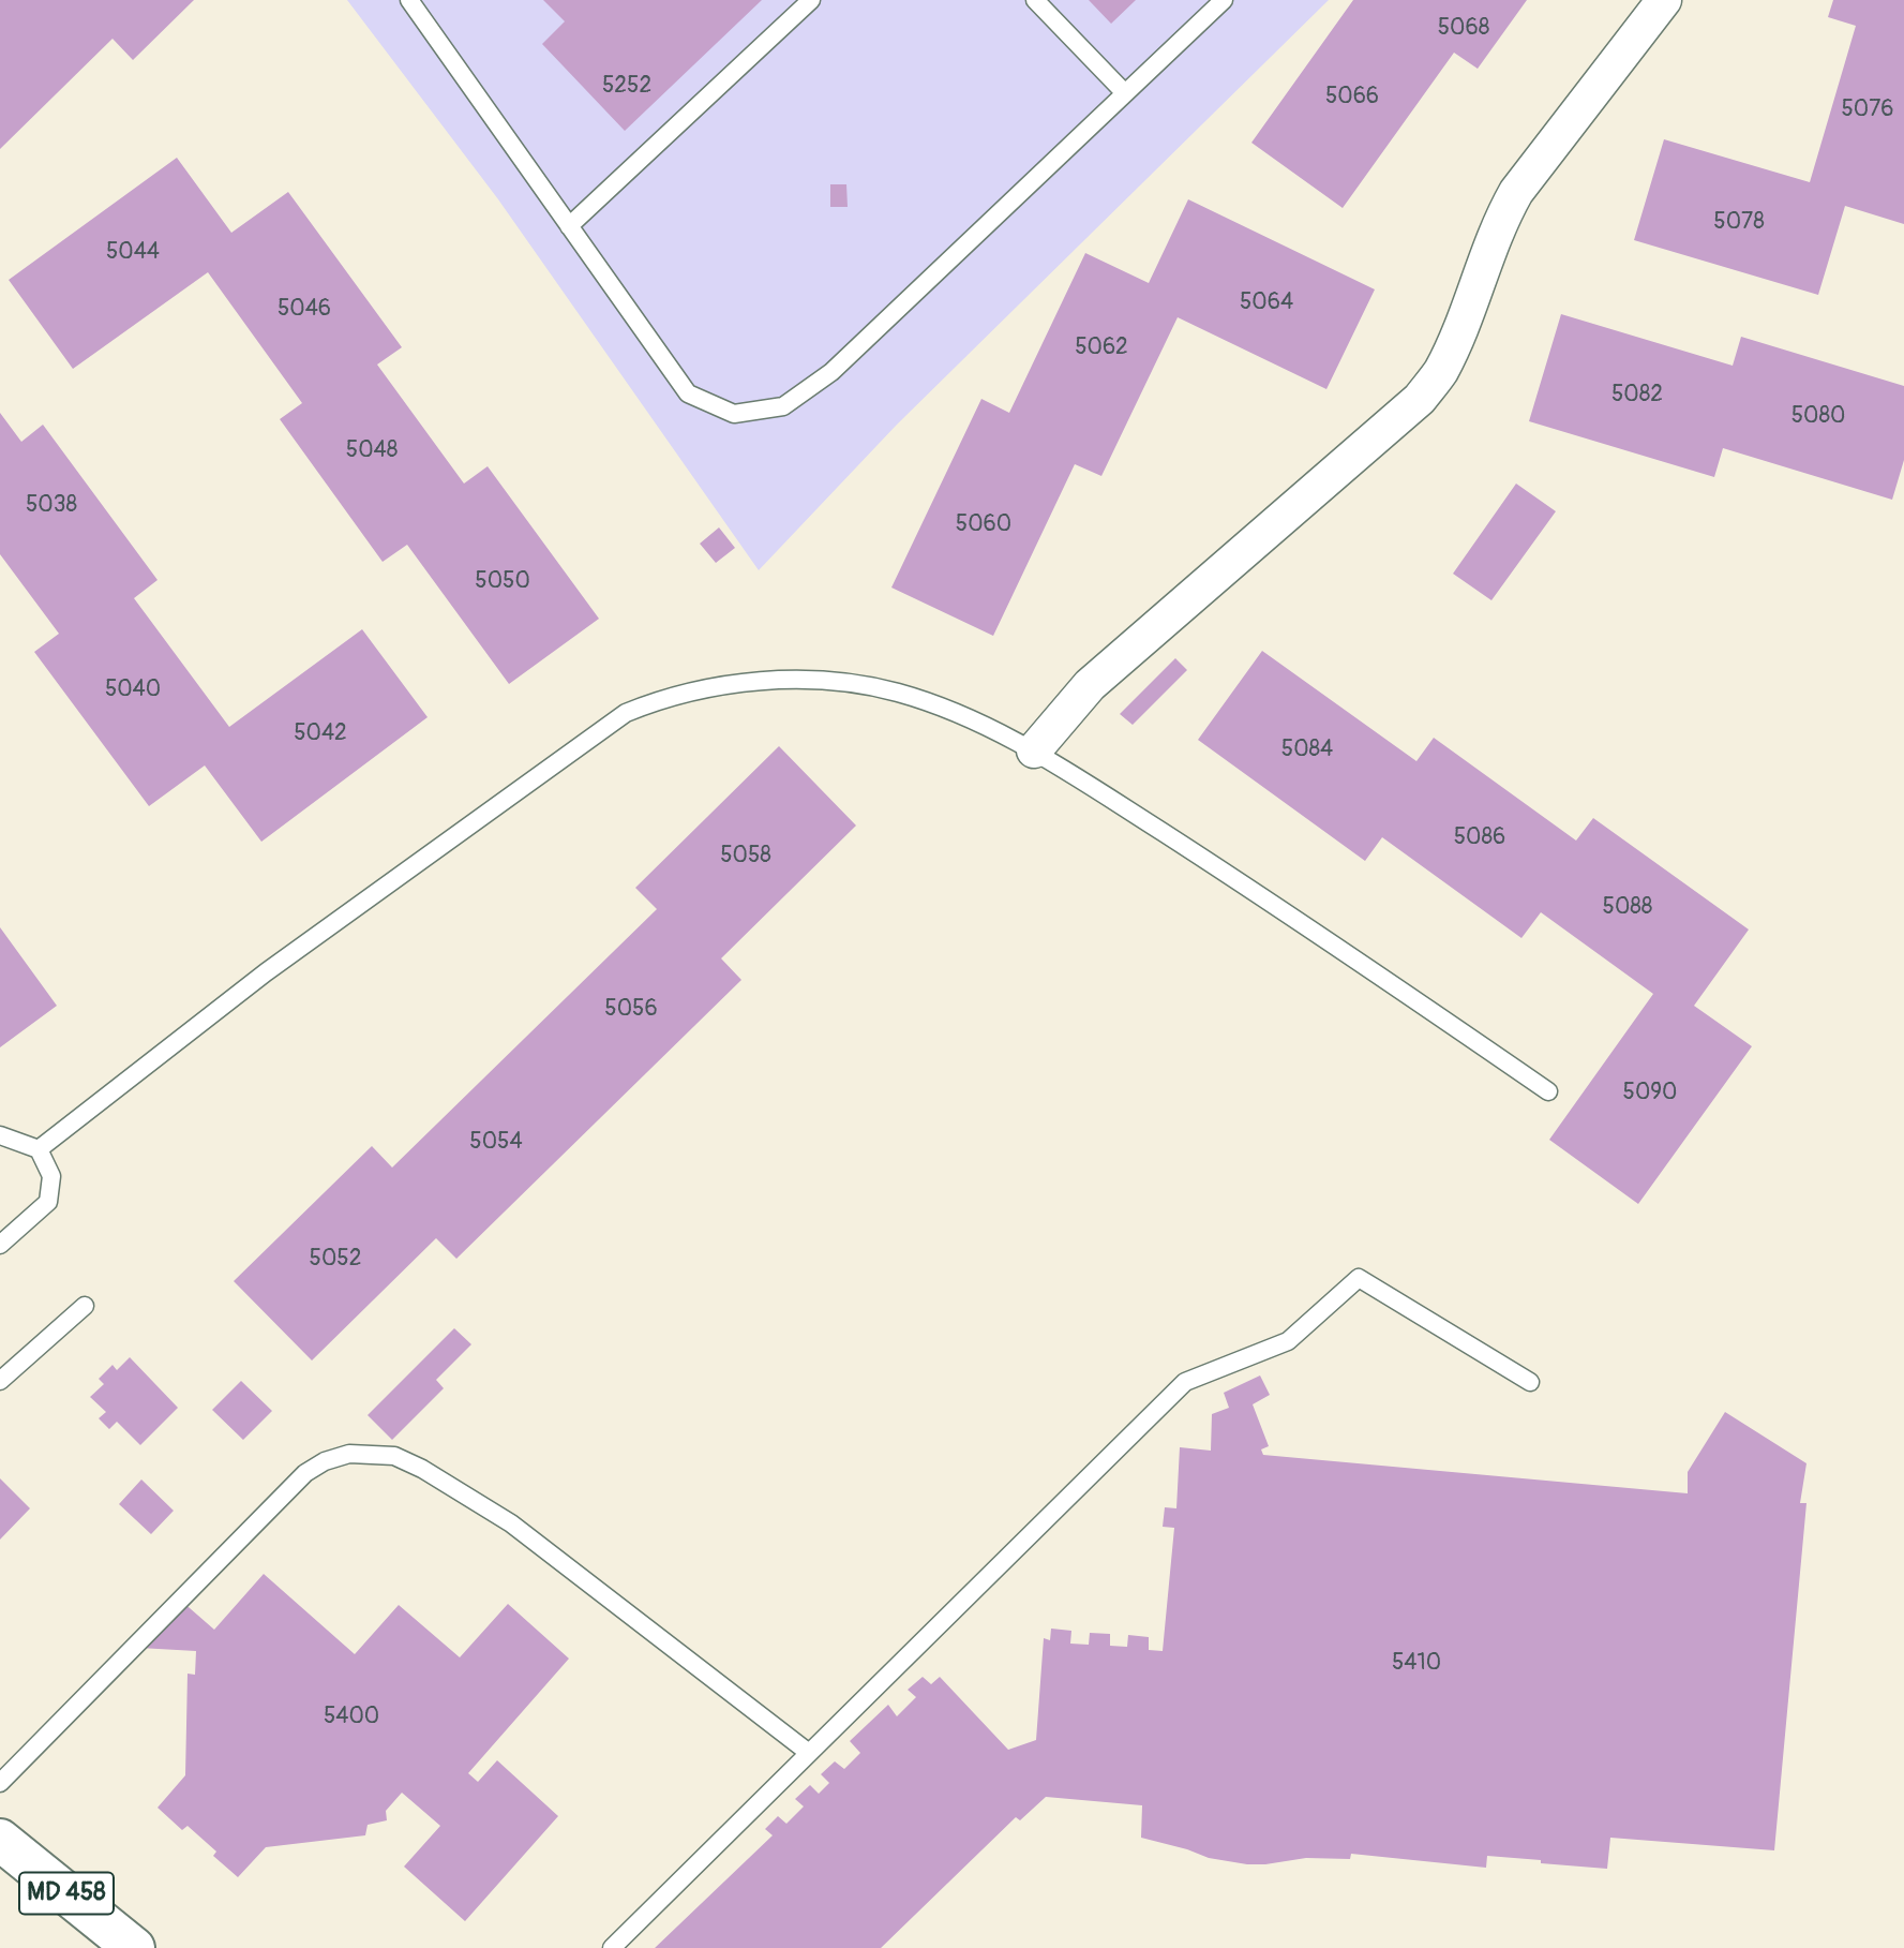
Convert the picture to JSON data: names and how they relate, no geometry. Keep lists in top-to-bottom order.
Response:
{
  "streets": {
    "main road": ["MD 458"]
  },
  "house_numbers": [
    "5068",
    "5252",
    "5066",
    "5076",
    "5078",
    "5044",
    "5064",
    "5046",
    "5062",
    "5082",
    "5080",
    "5048",
    "5038",
    "5060",
    "5050",
    "5040",
    "5042",
    "5084",
    "5086",
    "5058",
    "5088",
    "5056",
    "5090",
    "5054",
    "5052",
    "5410",
    "5400"
  ]
}
